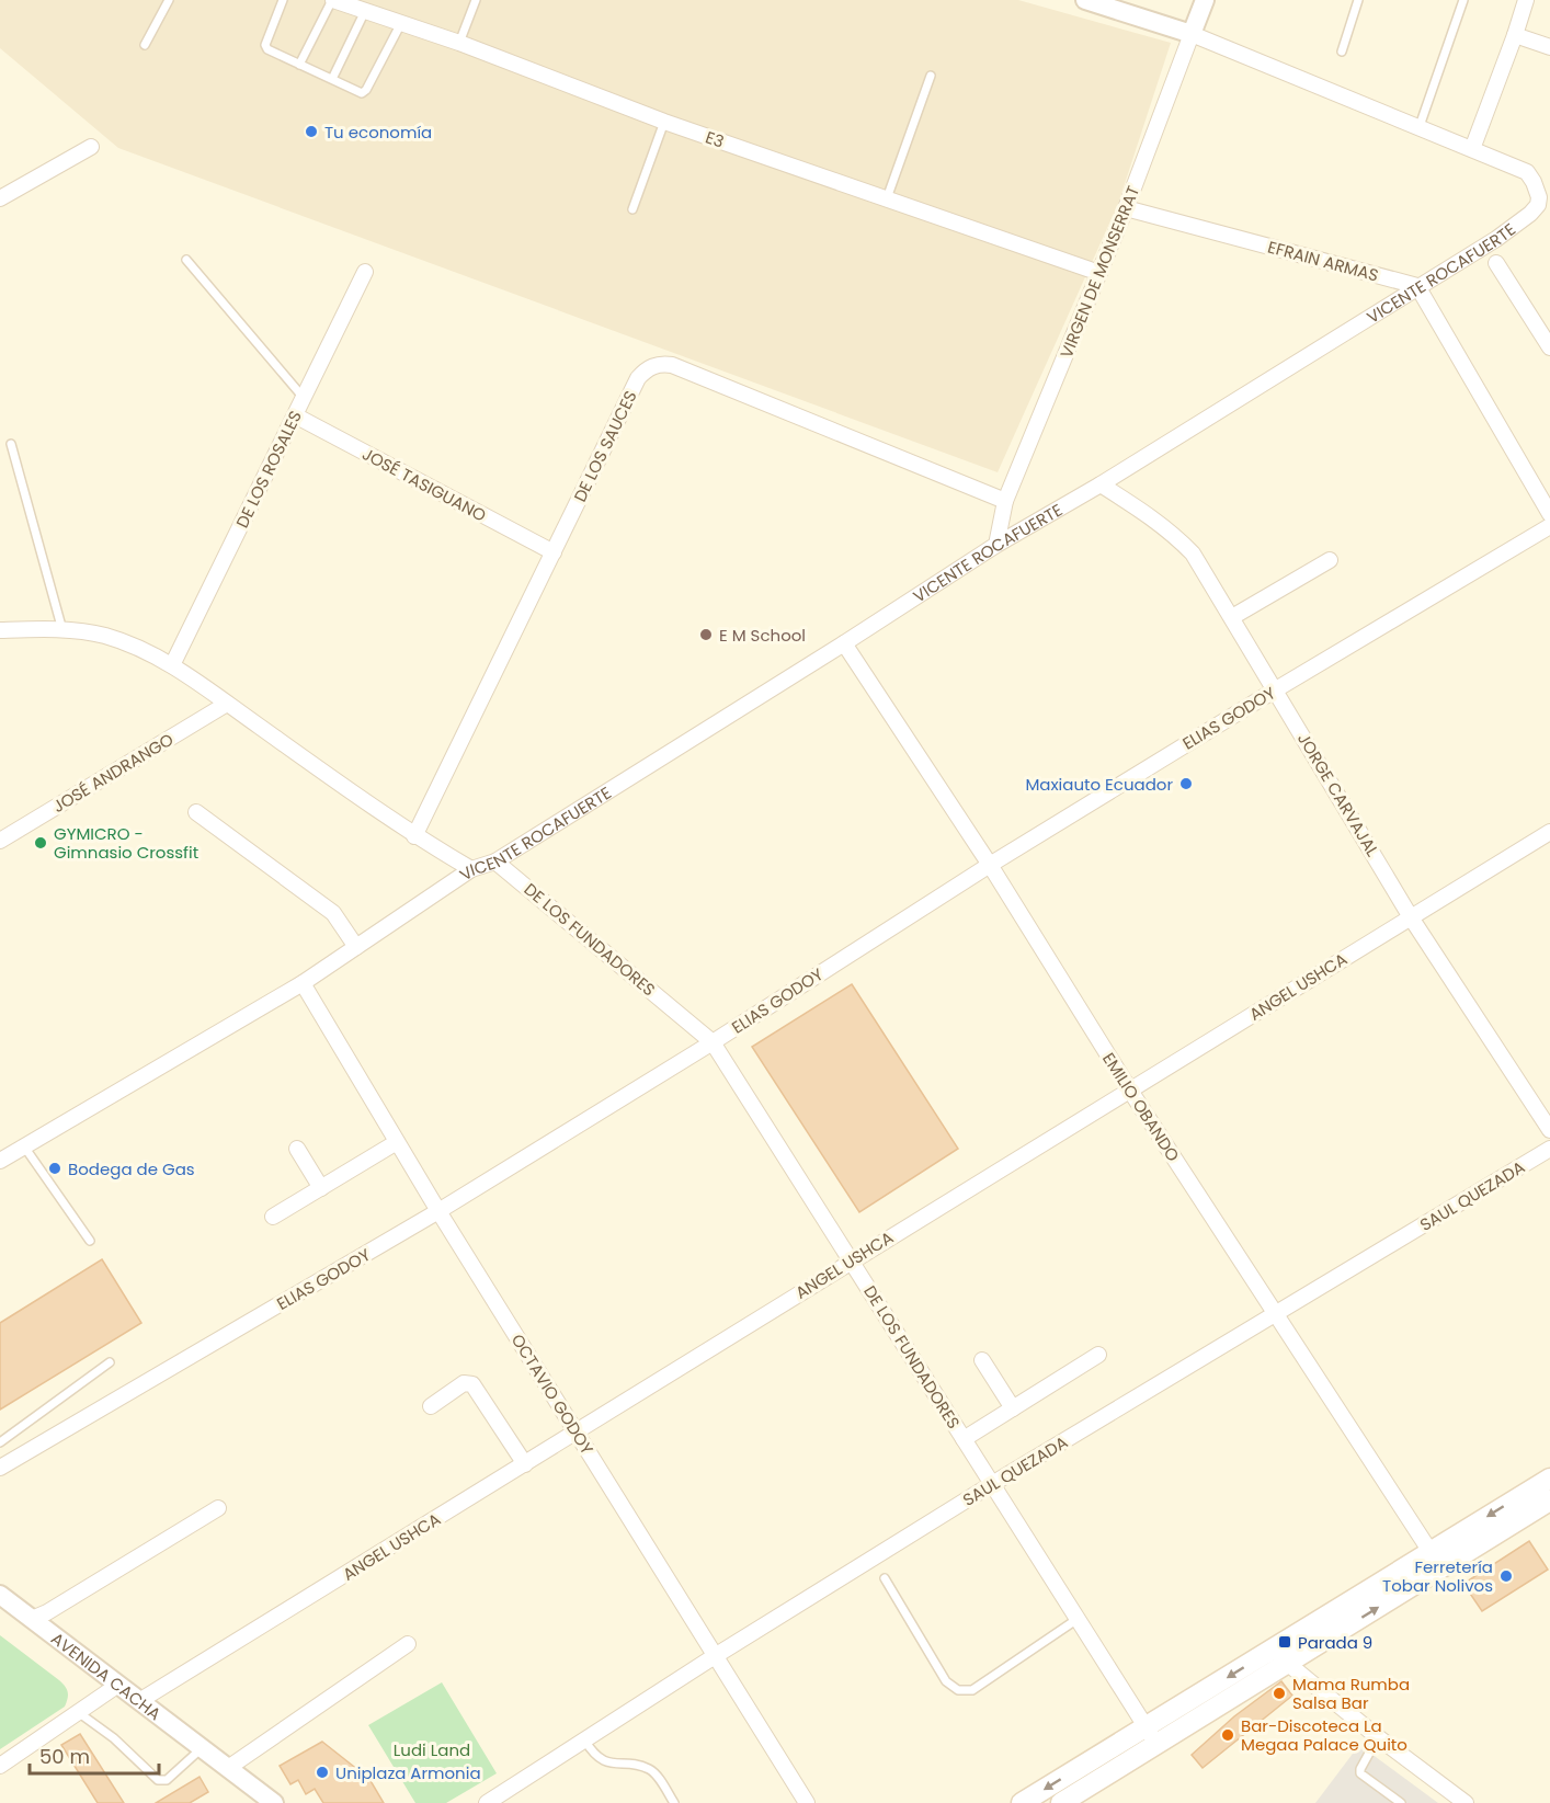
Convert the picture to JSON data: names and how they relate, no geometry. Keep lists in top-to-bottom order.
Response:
{
  "streets": {
    "street": [
      "E3",
      "EFRAIN ARMAS",
      "VIRGEN DE MONSERRAT",
      "VICENTE ROCAFUERTE",
      "DE LOS SAUCES",
      "DE LOS ROSALES",
      "JOSÉ TASIGUANO",
      "ELIAS GODOY",
      "JOSÉ ANDRANGO",
      "JORGE CARVAJAL",
      "DE LOS FUNDADORES",
      "ANGEL USHCA",
      "EMILIO OBANDO",
      "SAUL QUEZADA",
      "OCTAVIO GODOY",
      "AVENIDA CACHA"
    ]
  },
  "crossings": [
    ["E3", "VIRGEN DE MONSERRAT"],
    ["EFRAIN ARMAS", "VIRGEN DE MONSERRAT"],
    ["EFRAIN ARMAS", "VICENTE ROCAFUERTE"],
    ["VIRGEN DE MONSERRAT", "VICENTE ROCAFUERTE"],
    ["VIRGEN DE MONSERRAT", "DE LOS SAUCES"],
    ["VICENTE ROCAFUERTE", "JORGE CARVAJAL"],
    ["VICENTE ROCAFUERTE", "DE LOS FUNDADORES"],
    ["VICENTE ROCAFUERTE", "EMILIO OBANDO"],
    ["VICENTE ROCAFUERTE", "OCTAVIO GODOY"],
    ["DE LOS SAUCES", "JOSÉ TASIGUANO"],
    ["DE LOS ROSALES", "JOSÉ TASIGUANO"],
    ["ELIAS GODOY", "JORGE CARVAJAL"],
    ["ELIAS GODOY", "DE LOS FUNDADORES"],
    ["ELIAS GODOY", "EMILIO OBANDO"],
    ["ELIAS GODOY", "OCTAVIO GODOY"],
    ["JORGE CARVAJAL", "ANGEL USHCA"],
    ["DE LOS FUNDADORES", "ANGEL USHCA"],
    ["DE LOS FUNDADORES", "SAUL QUEZADA"],
    ["ANGEL USHCA", "EMILIO OBANDO"],
    ["ANGEL USHCA", "OCTAVIO GODOY"],
    ["ANGEL USHCA", "AVENIDA CACHA"],
    ["EMILIO OBANDO", "SAUL QUEZADA"],
    ["SAUL QUEZADA", "OCTAVIO GODOY"]
  ],
  "parks": ["Ludi Land"],
  "places": {
    "other": [
      "Tu economía",
      "E M School",
      "Maxiauto Ecuador",
      "GYMICRO - Gimnasio Crossfit",
      "Bodega de Gas",
      "Ferretería Tobar Nolivos",
      "Mama Rumba Salsa Bar",
      "Bar-Discoteca La Megaa Palace Quito",
      "Uniplaza Armonia"
    ],
    "transit": ["Parada 9"]
  },
  "scale_bar": "50 m"
}
